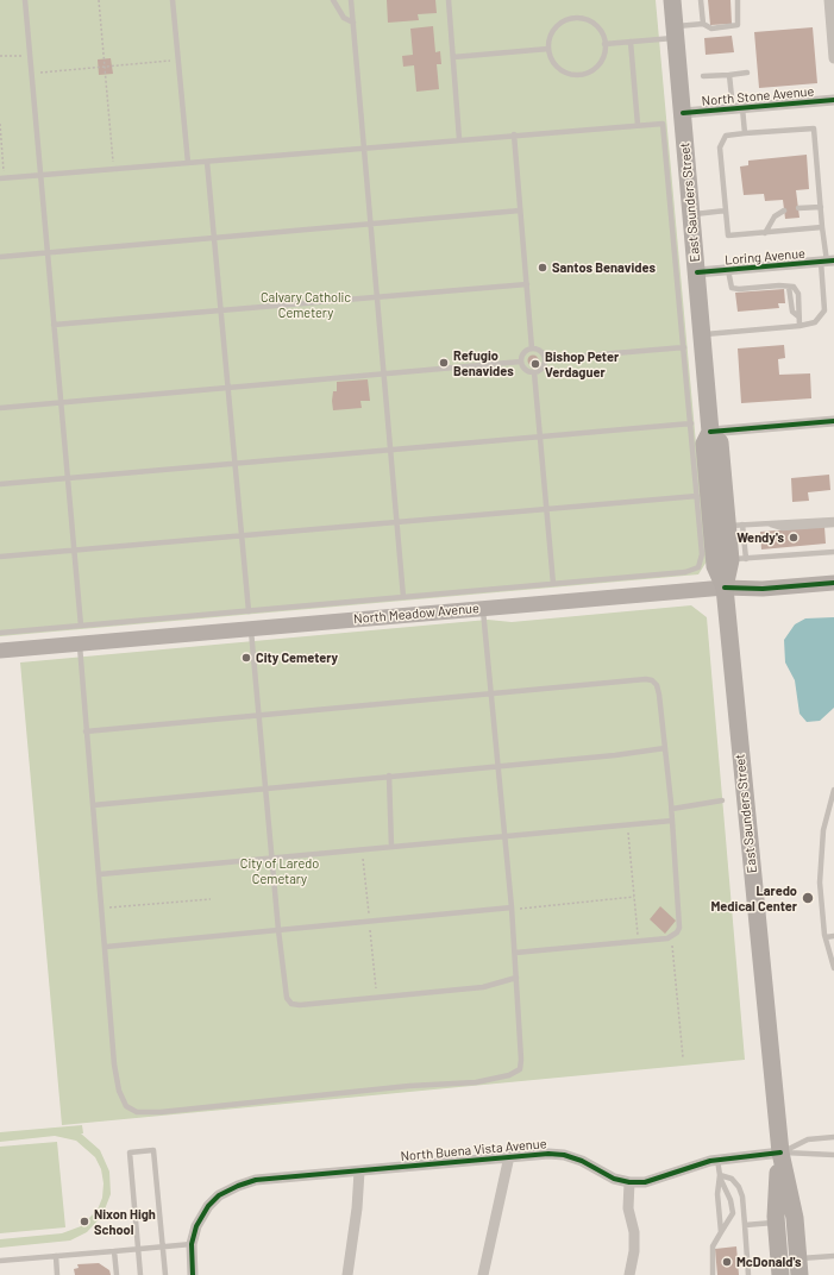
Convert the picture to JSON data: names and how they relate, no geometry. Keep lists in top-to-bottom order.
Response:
{
  "streets": {
    "main road": ["East Saunders Street", "North Meadow Avenue"],
    "street": ["North Stone Avenue", "Loring Avenue", "North Buena Vista Avenue"]
  },
  "crossings": [
    ["North Stone Avenue", "East Saunders Street"],
    ["East Saunders Street", "Loring Avenue"],
    ["East Saunders Street", "North Meadow Avenue"],
    ["East Saunders Street", "North Buena Vista Avenue"]
  ],
  "parks": ["Calvary Catholic Cemetery", "City of Laredo Cemetary"],
  "places": [
    "Santos Benavides",
    "Refugio Benavides",
    "Bishop Peter Verdaguer",
    "Wendy's",
    "City Cemetery",
    "Laredo Medical Center",
    "Nixon High School",
    "McDonald's"
  ]
}
